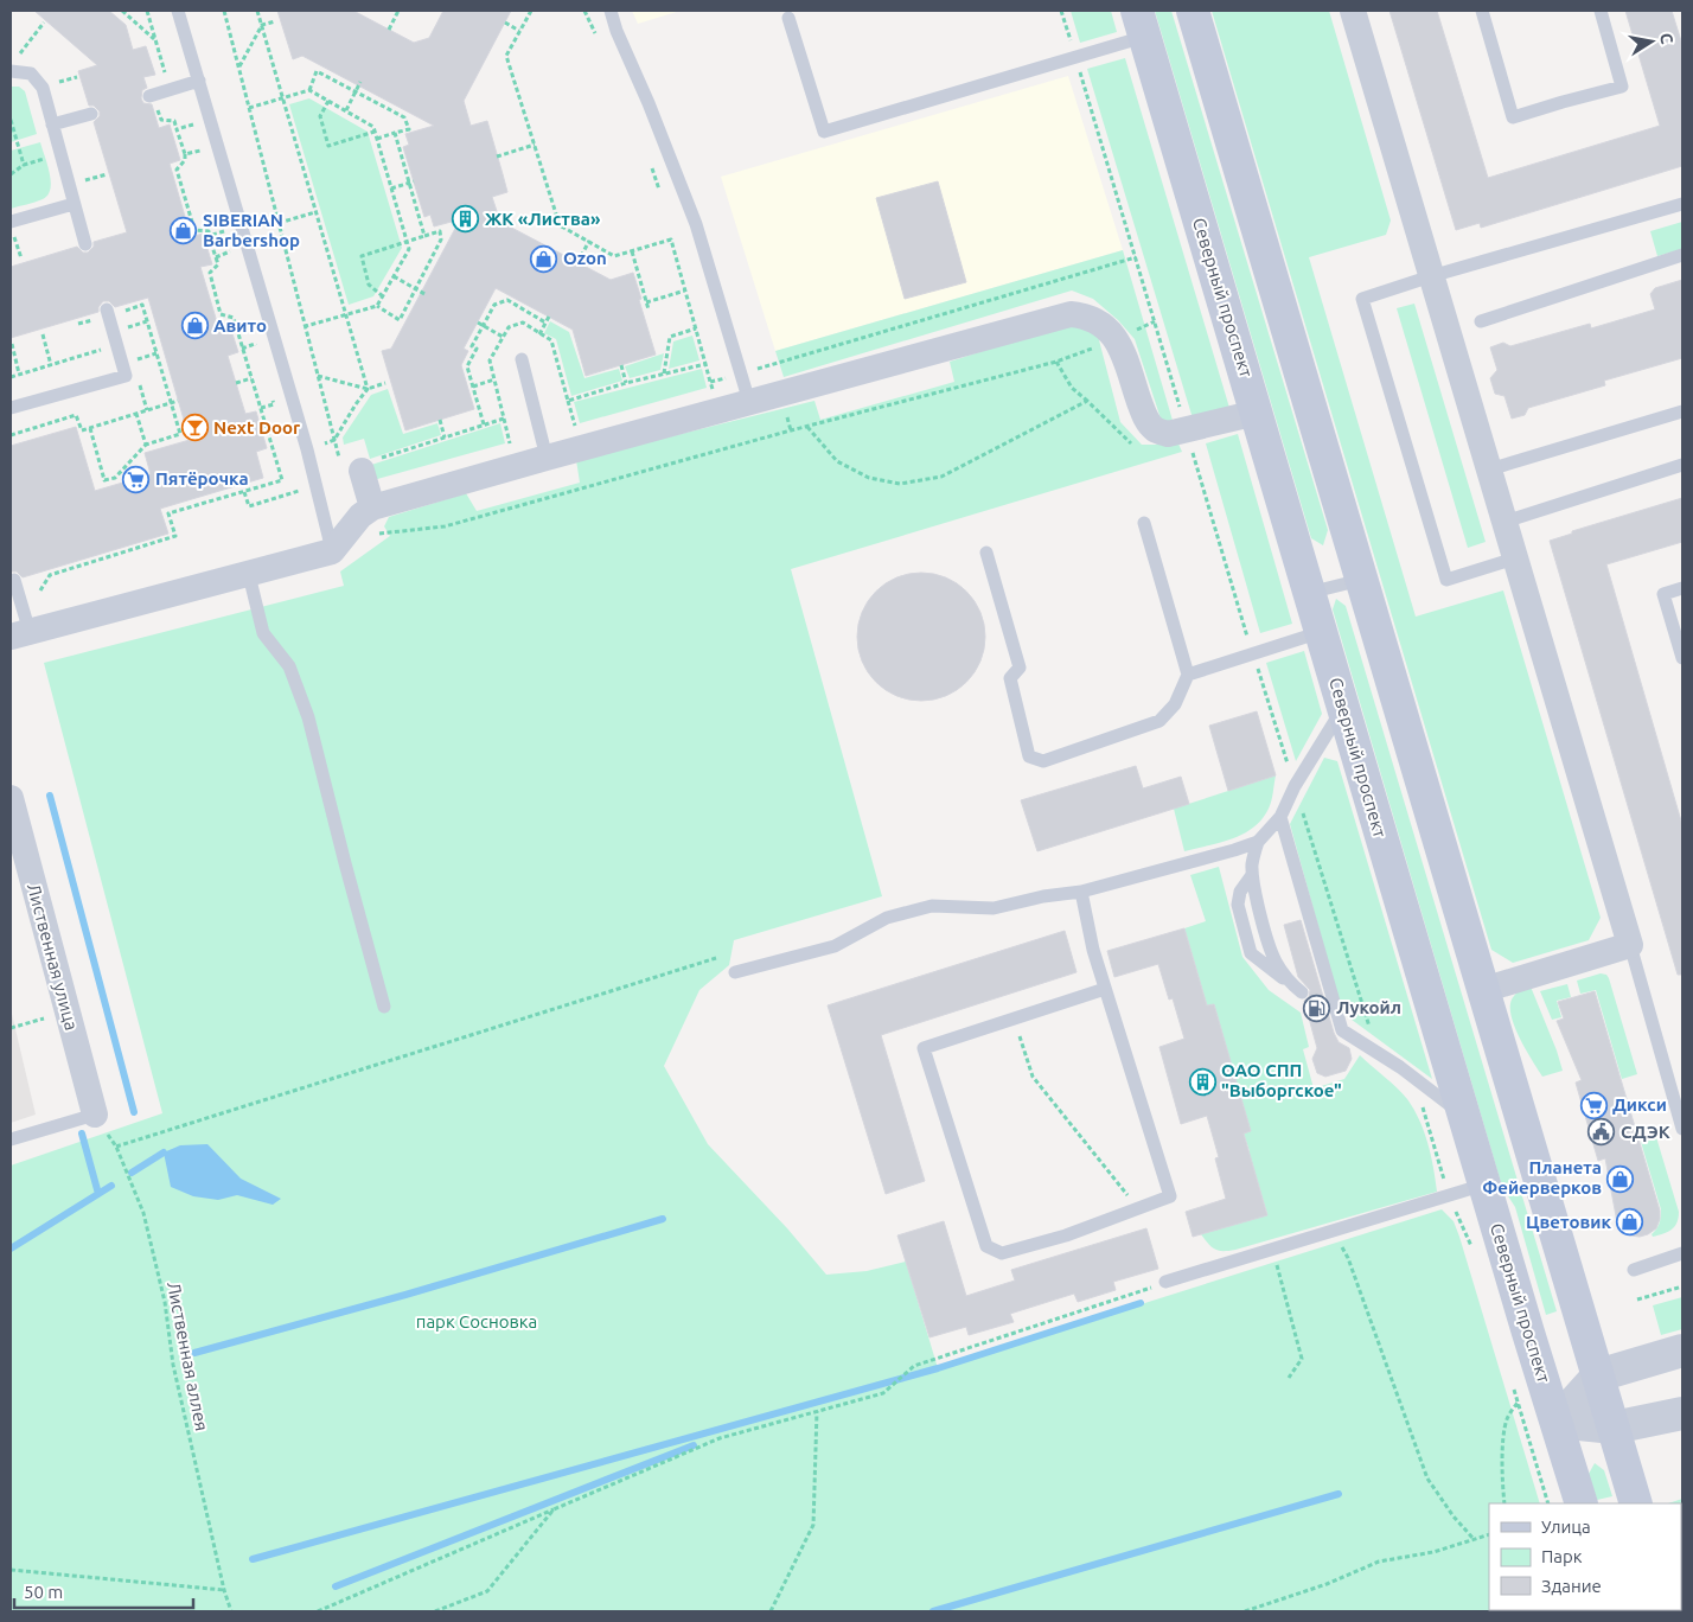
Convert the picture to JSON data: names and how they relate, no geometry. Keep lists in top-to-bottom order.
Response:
{
  "streets": {
    "main road": ["Северный проспект"],
    "street": ["Лиственная улица"],
    "path": ["Лиственная аллея"]
  },
  "crossings": [
    ["Лиственная улица", "Лиственная аллея"]
  ],
  "parks": ["парк Сосновка"],
  "places": {
    "building": ["ЖК «Листва»", "ОАО СПП \"Выборгское\""],
    "shop": [
      "SIBERIAN Barbershop",
      "Ozon",
      "Авито",
      "Планета Фейерверков",
      "Цветовик"
    ],
    "bar": ["Next Door"],
    "supermarket": ["Пятёрочка", "Дикси"],
    "fuel station": ["Лукойл"],
    "public building": ["СДЭК"]
  },
  "legend": ["Улица", "Парк", "Здание"],
  "scale_bar": "50 m",
  "north": "right"
}
